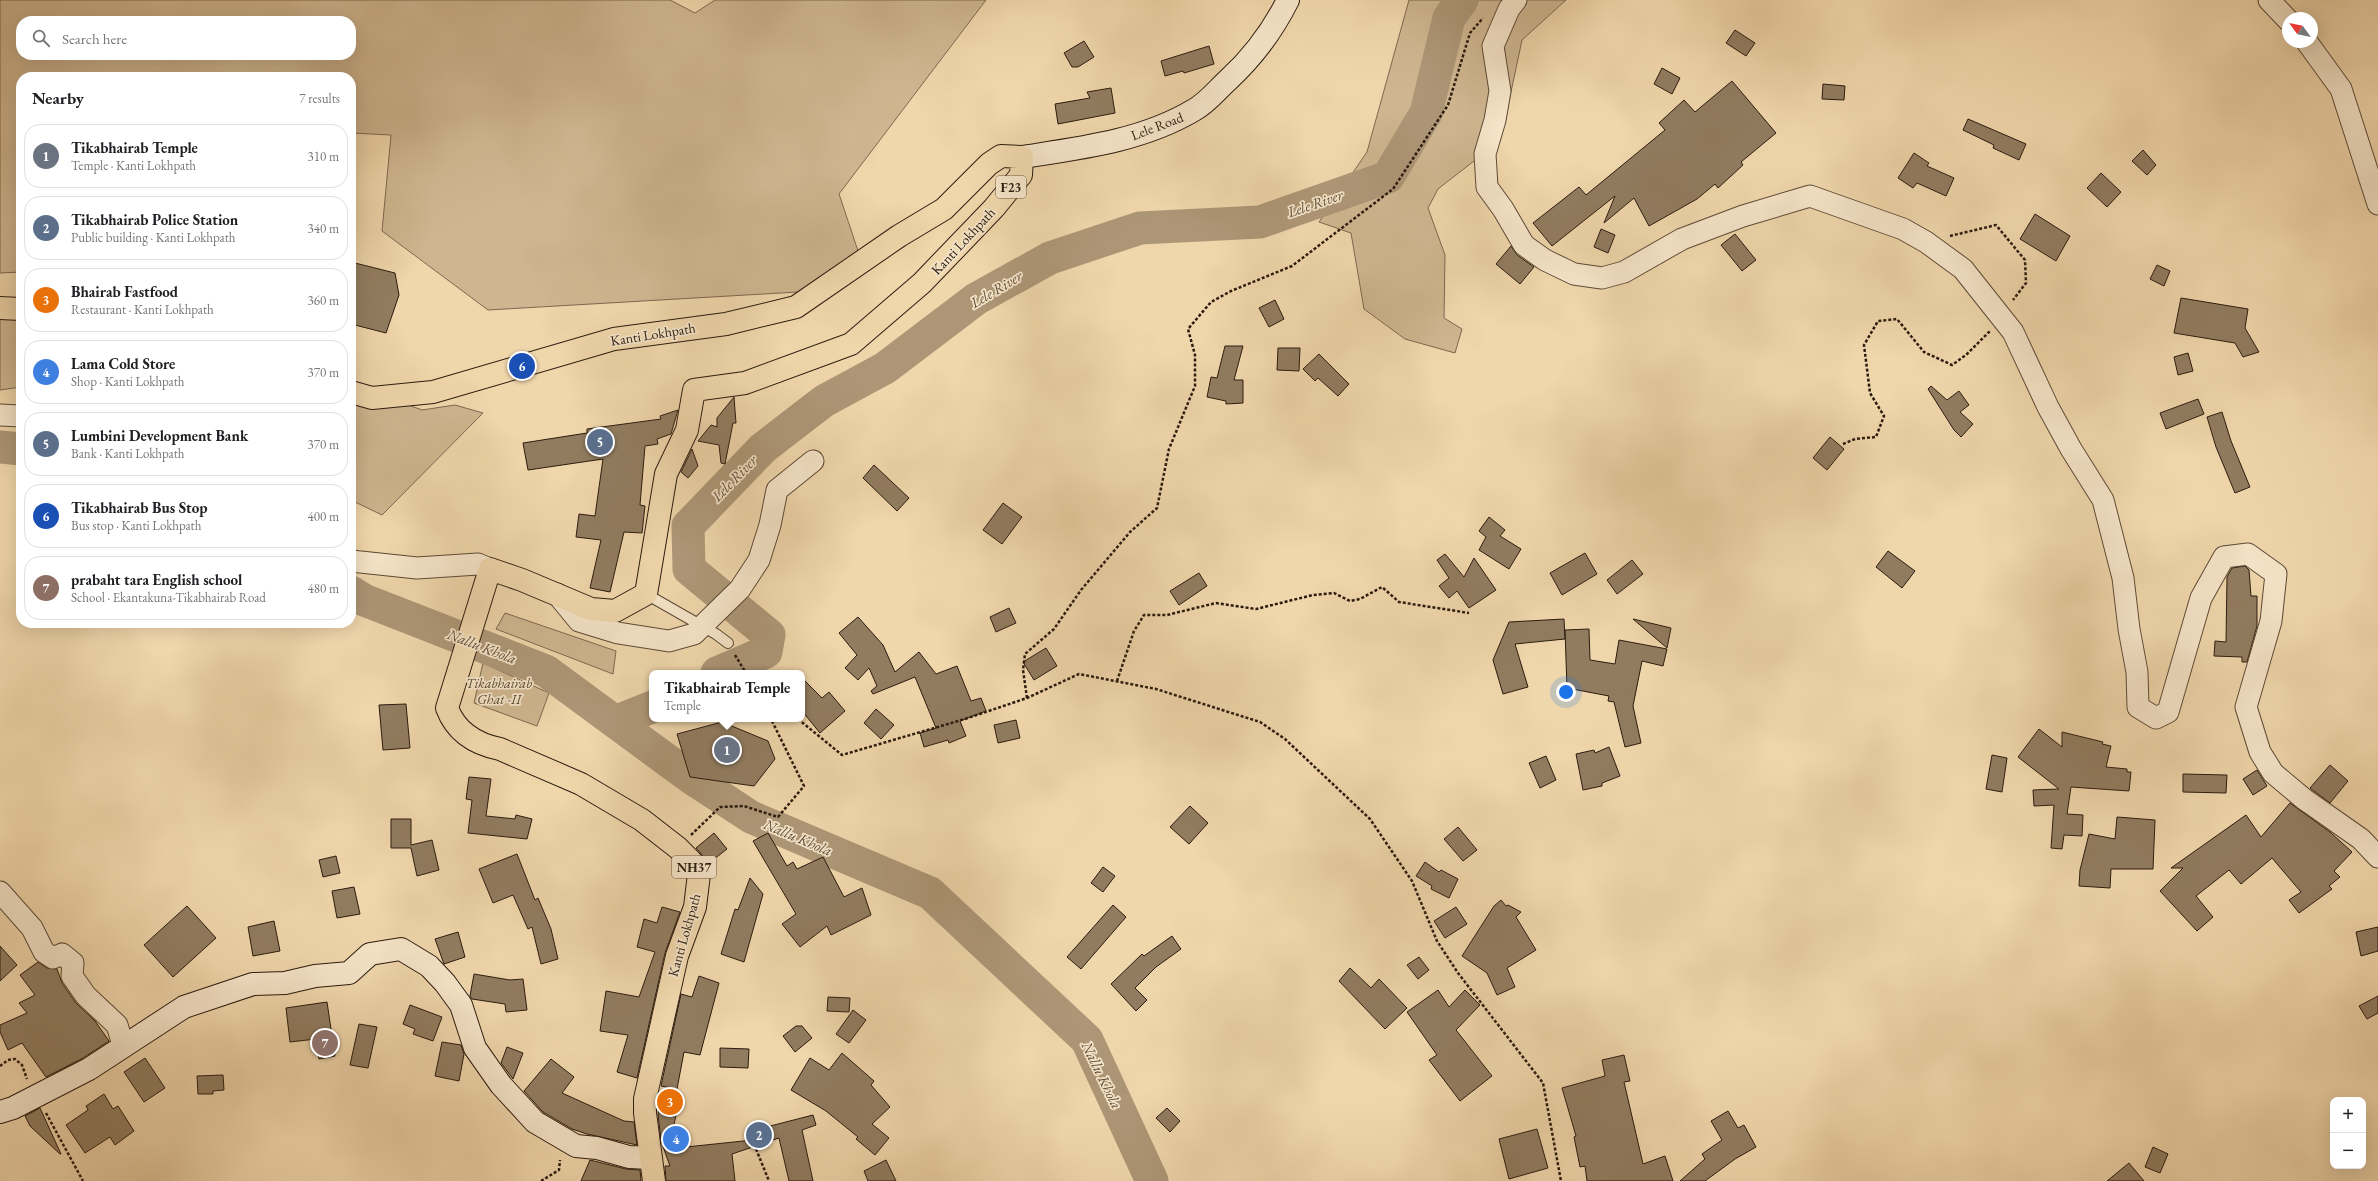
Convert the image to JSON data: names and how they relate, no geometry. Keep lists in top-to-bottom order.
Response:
{
  "streets": {
    "main road": [
      "Lele Road",
      "F23",
      "Kanti Lokhpath",
      "NH37"
    ]
  },
  "crossings": [
    ["Lele Road", "Kanti Lokhpath"]
  ],
  "water": ["Lele River", "Nallu Khola"],
  "parks": ["Tikabhairab Ghat -II"],
  "north": "top left",
  "page": {
    "search": "Search here",
    "heading": ["Nearby", "7 results"],
    "list": [
      {
        "mark": "1",
        "name": "Tikabhairab Temple",
        "note": "Temple · Kanti Lokhpath",
        "value": "310 m"
      },
      {
        "mark": "2",
        "name": "Tikabhairab Police Station",
        "note": "Public building · Kanti Lokhpath",
        "value": "340 m"
      },
      {
        "mark": "3",
        "name": "Bhairab Fastfood",
        "note": "Restaurant · Kanti Lokhpath",
        "value": "360 m"
      },
      {
        "mark": "4",
        "name": "Lama Cold Store",
        "note": "Shop · Kanti Lokhpath",
        "value": "370 m"
      },
      {
        "mark": "5",
        "name": "Lumbini Development Bank",
        "note": "Bank · Kanti Lokhpath",
        "value": "370 m"
      },
      {
        "mark": "6",
        "name": "Tikabhairab Bus Stop",
        "note": "Bus stop · Kanti Lokhpath",
        "value": "400 m"
      },
      {
        "mark": "7",
        "name": "prabaht tara English school",
        "note": "School · Ekantakuna-Tikabhairab Road",
        "value": "480 m"
      }
    ],
    "pins": [
      "6",
      "5",
      "1",
      "7",
      "3",
      "2",
      "4"
    ],
    "popup": ["Tikabhairab Temple", "Temple"],
    "map_buttons": ["+", "−"]
  }
}
